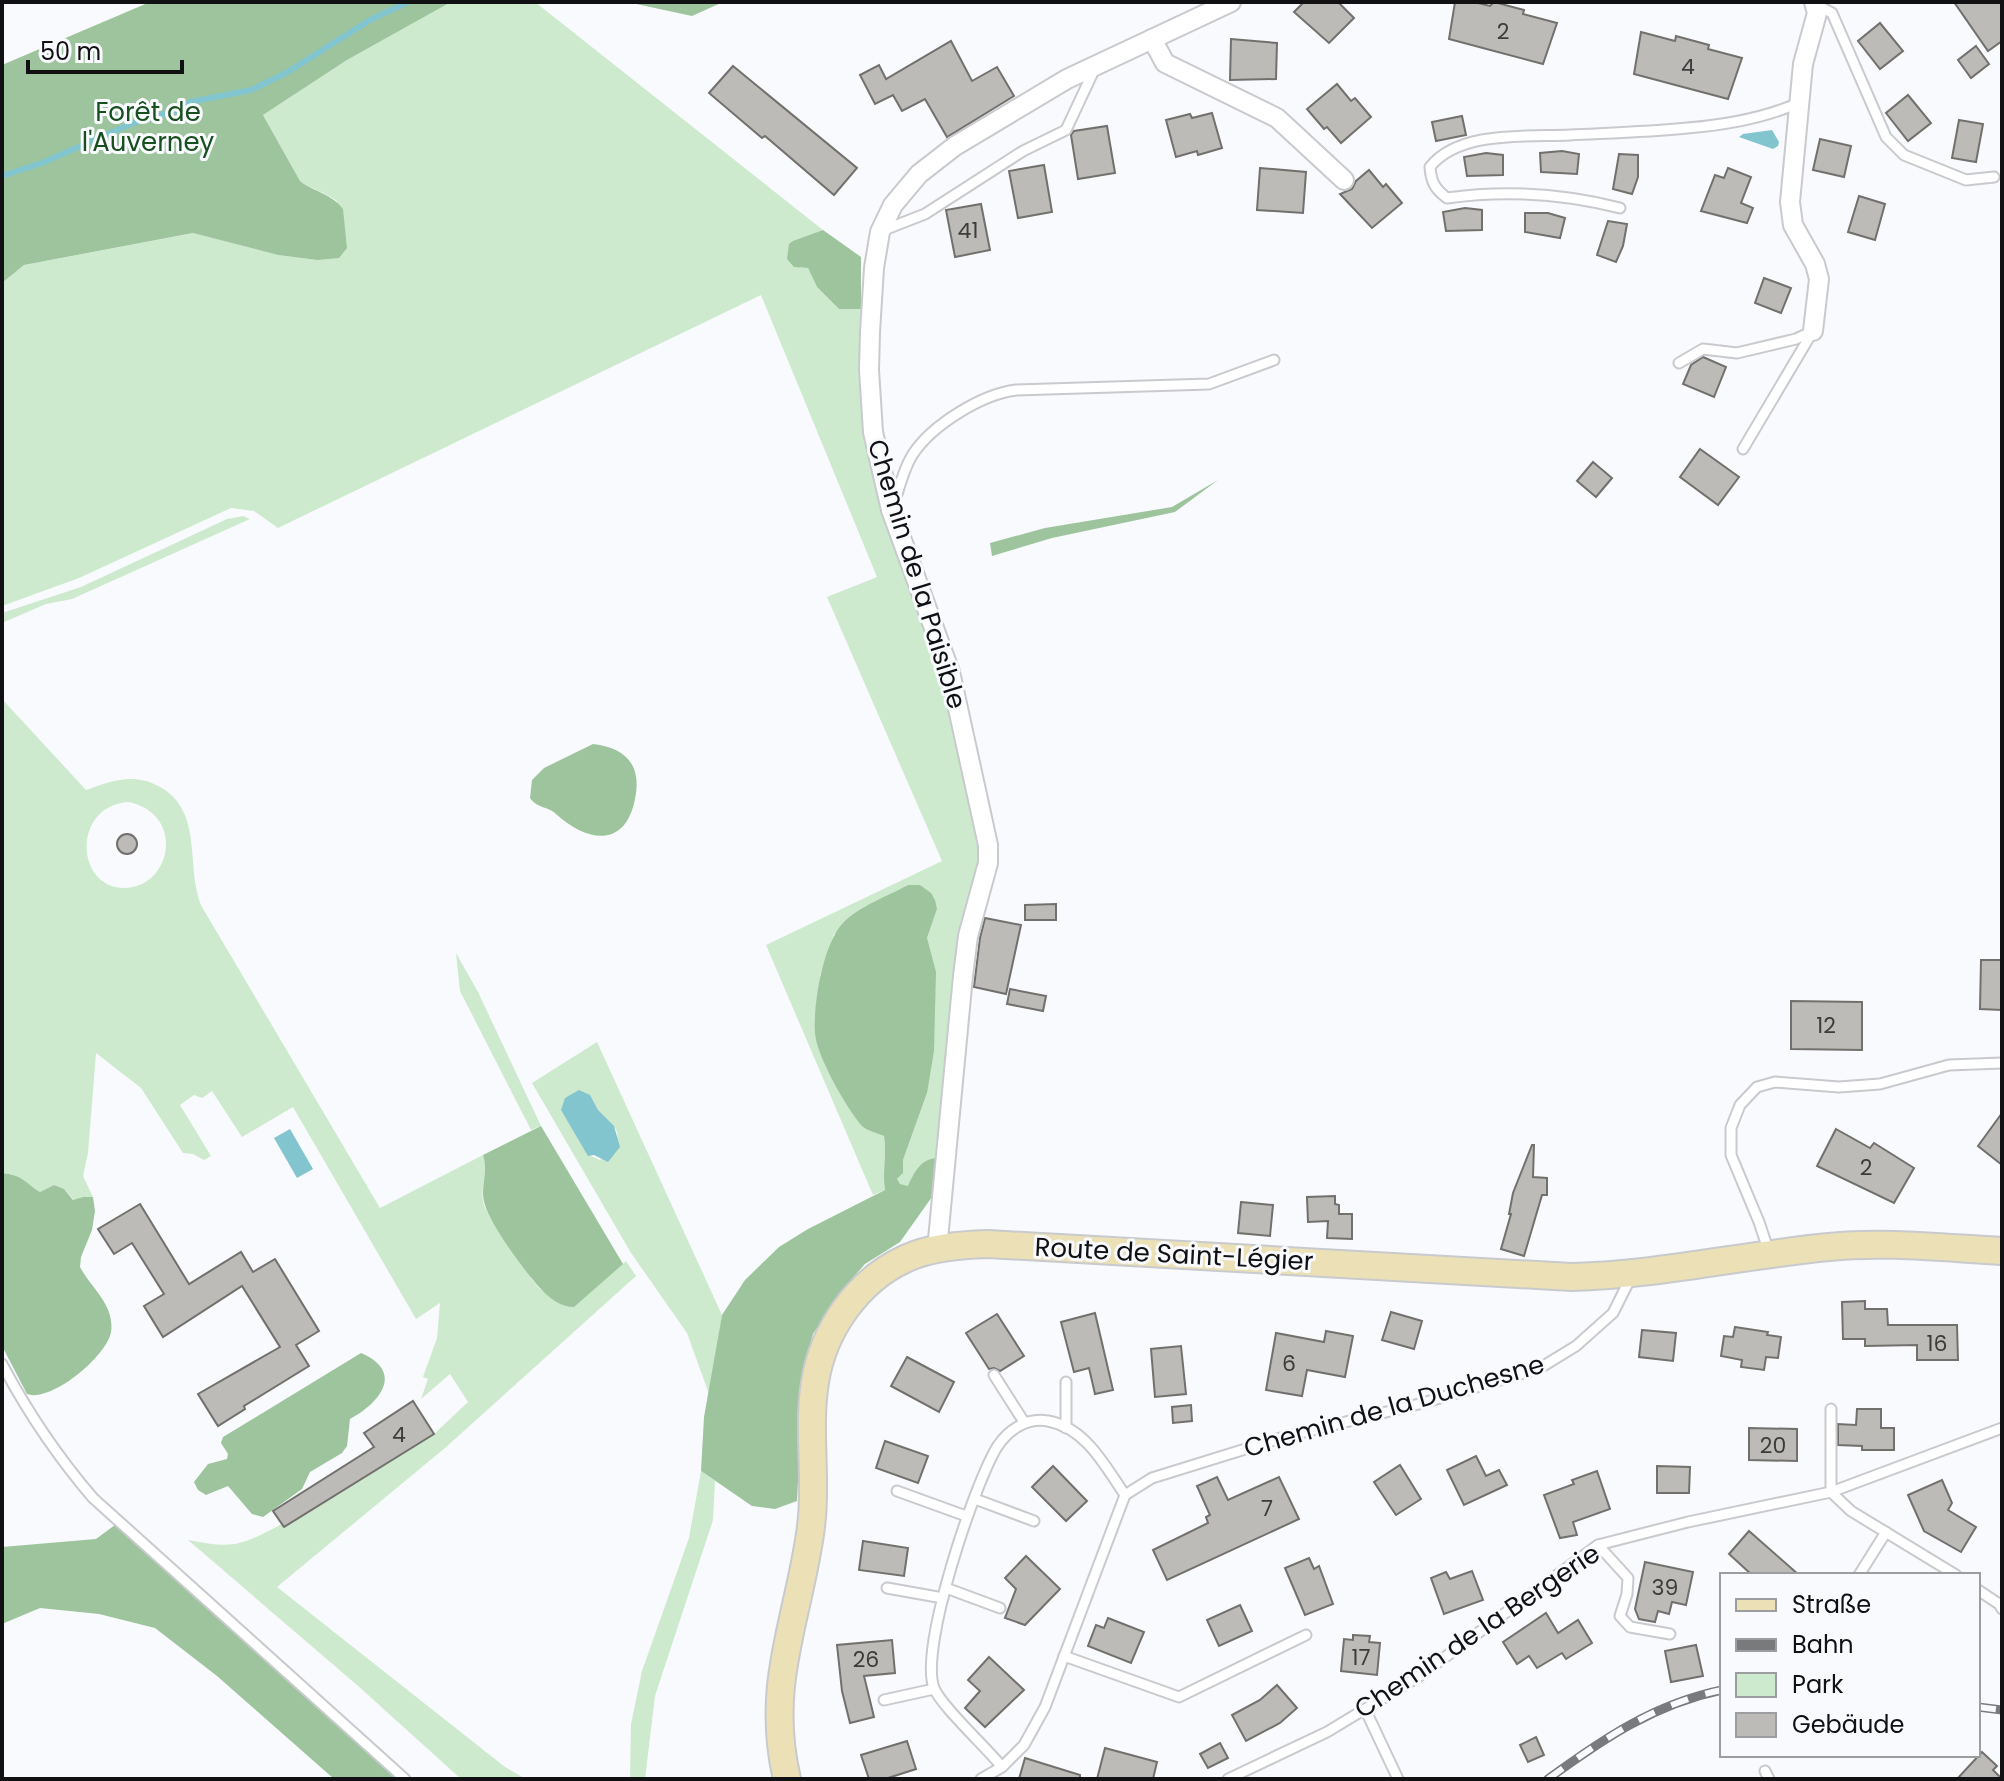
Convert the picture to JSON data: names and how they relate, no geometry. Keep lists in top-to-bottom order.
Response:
{
  "streets": {
    "main road": ["Route de Saint-Légier"],
    "street": ["Chemin de la Paisible"],
    "lane": ["Chemin de la Duchesne", "Chemin de la Bergerie"]
  },
  "crossings": [
    ["Chemin de la Paisible", "Route de Saint-Légier"],
    ["Route de Saint-Légier", "Chemin de la Duchesne"]
  ],
  "parks": ["Forêt de l'Auverney"],
  "house_numbers": [
    "2",
    "4",
    "41",
    "12",
    "2",
    "16",
    "6",
    "4",
    "20",
    "7",
    "39",
    "17",
    "26"
  ],
  "legend": [
    "Straße",
    "Bahn",
    "Park",
    "Gebäude"
  ],
  "scale_bar": "50 m"
}
